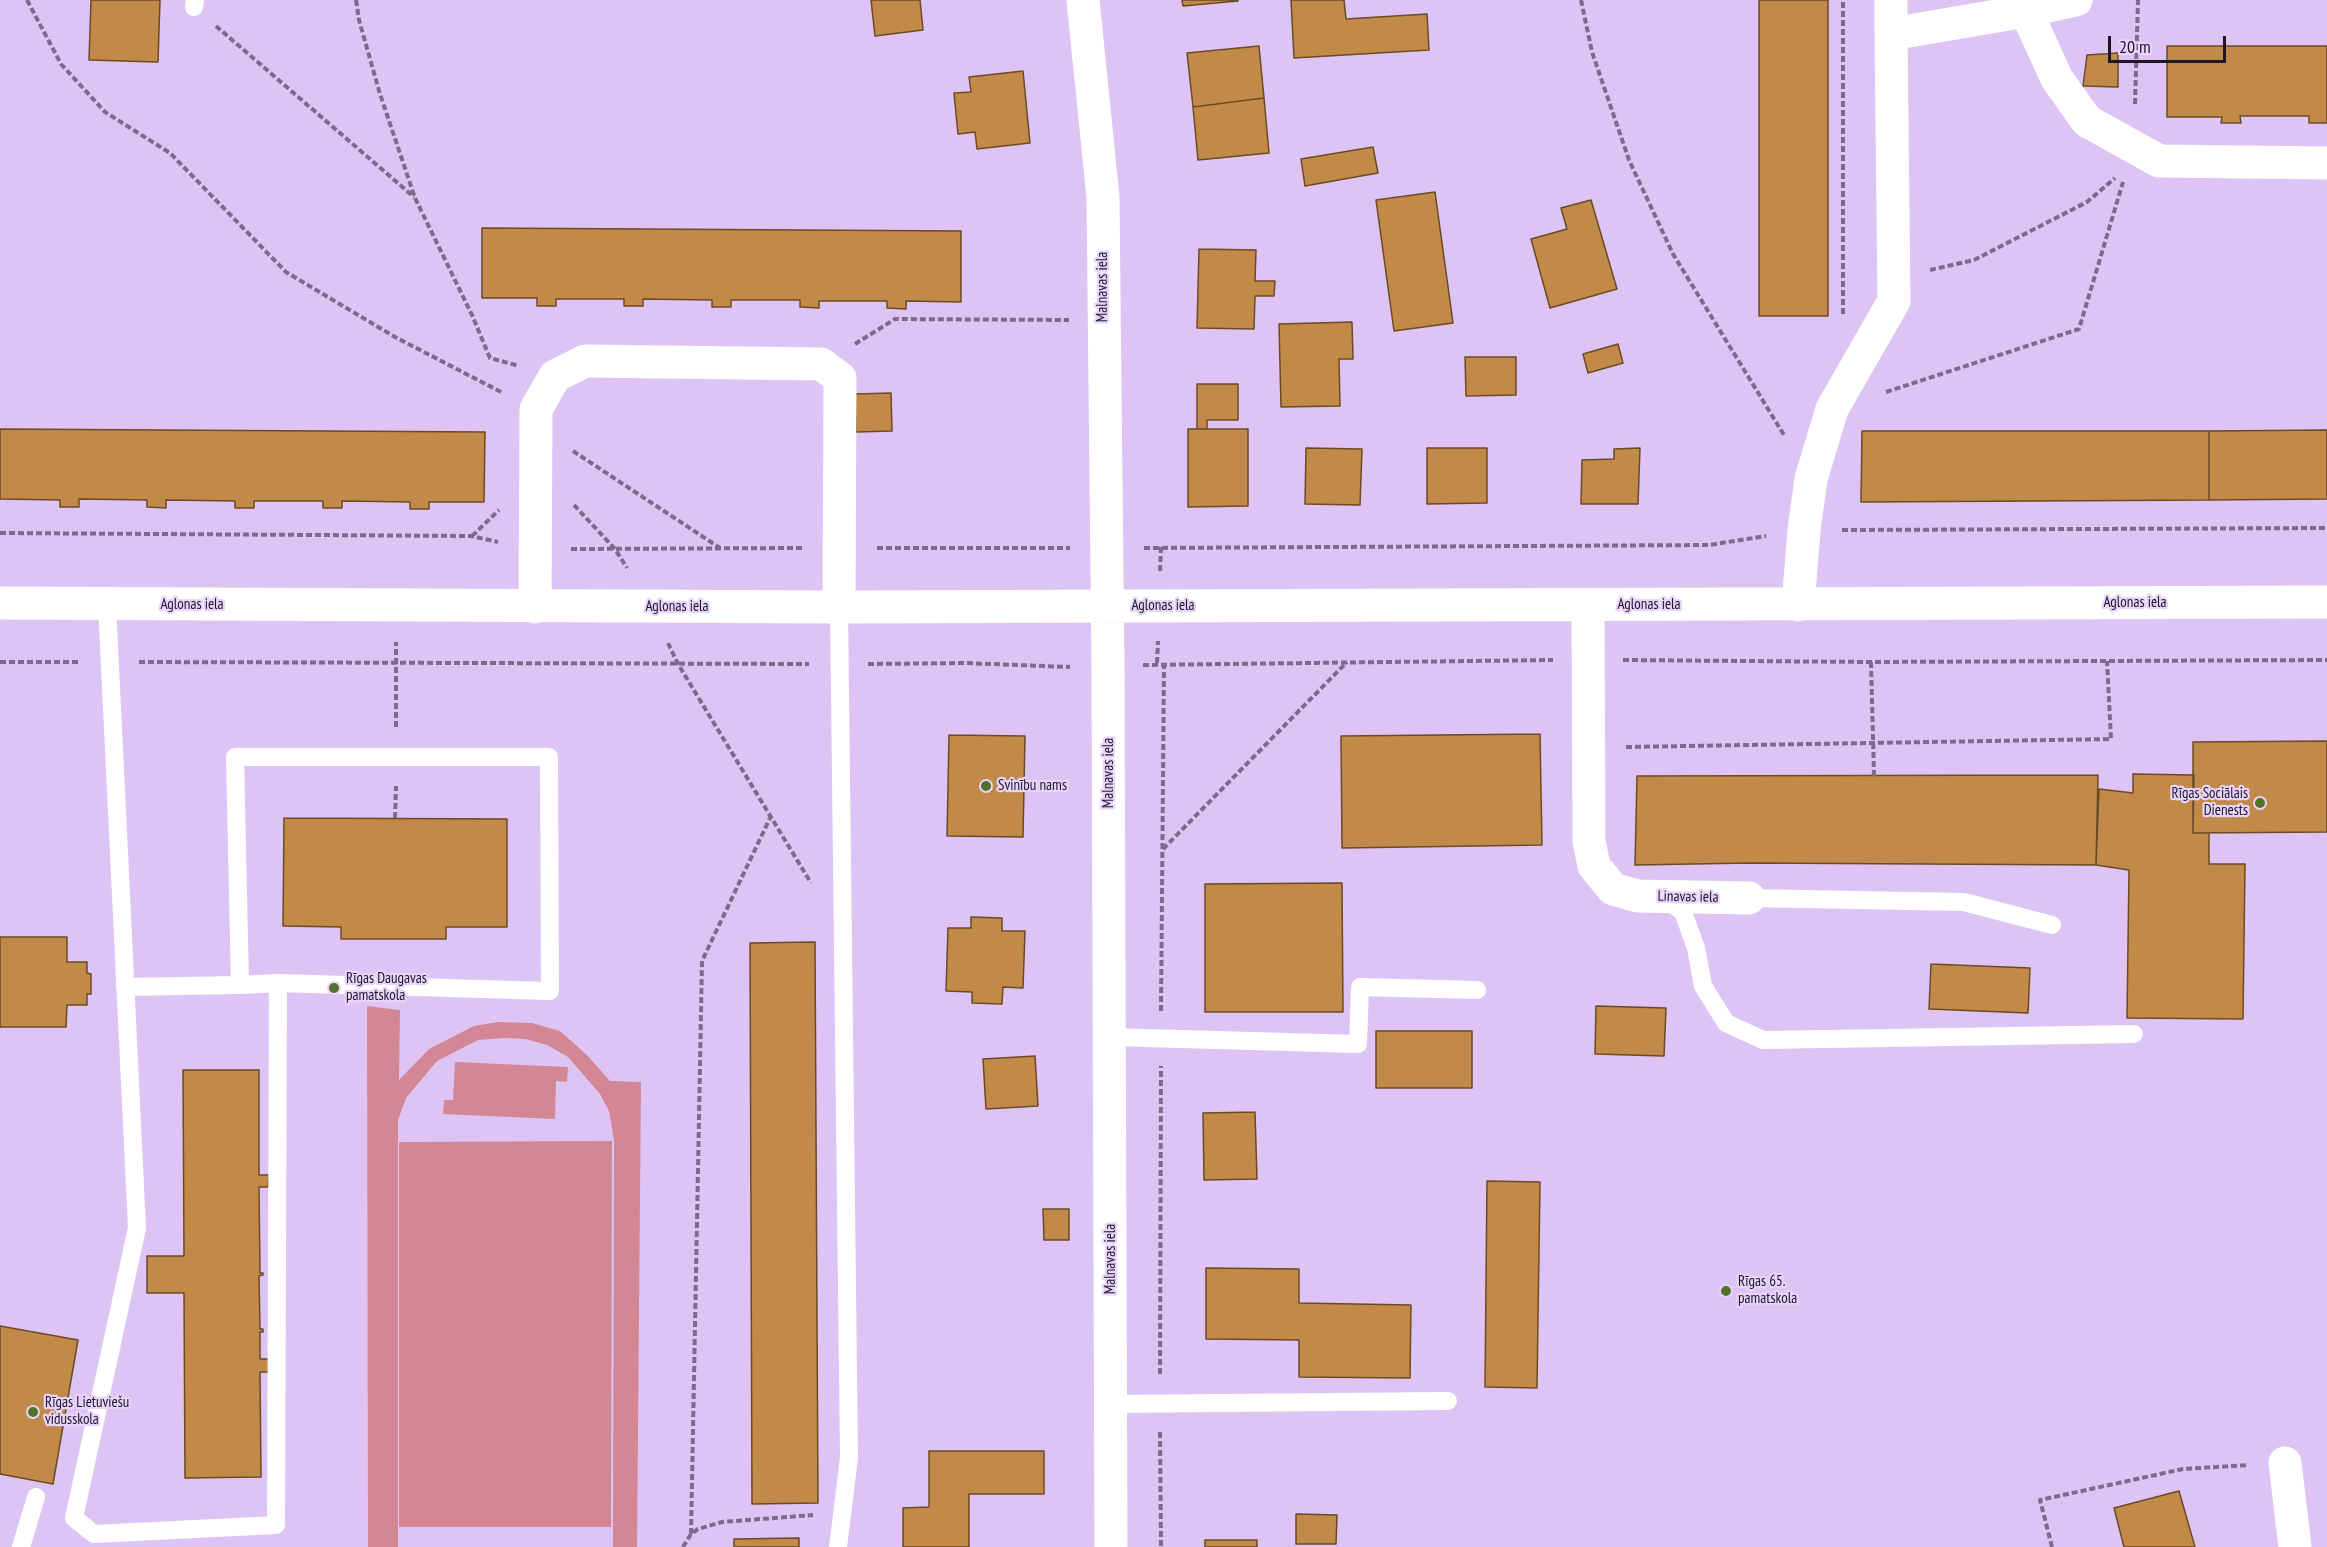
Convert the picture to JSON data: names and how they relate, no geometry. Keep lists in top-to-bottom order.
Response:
{
  "streets": {
    "street": ["Malnavas iela", "Aglonas iela", "Linavas iela"]
  },
  "crossings": [
    ["Malnavas iela", "Aglonas iela"],
    ["Aglonas iela", "Linavas iela"]
  ],
  "places": [
    "Svinību nams",
    "Rīgas Sociālais Dienests",
    "Rīgas Daugavas pamatskola",
    "Rīgas 65. pamatskola",
    "Rīgas Lietuviešu vidusskola"
  ],
  "scale_bar": "20 m"
}
